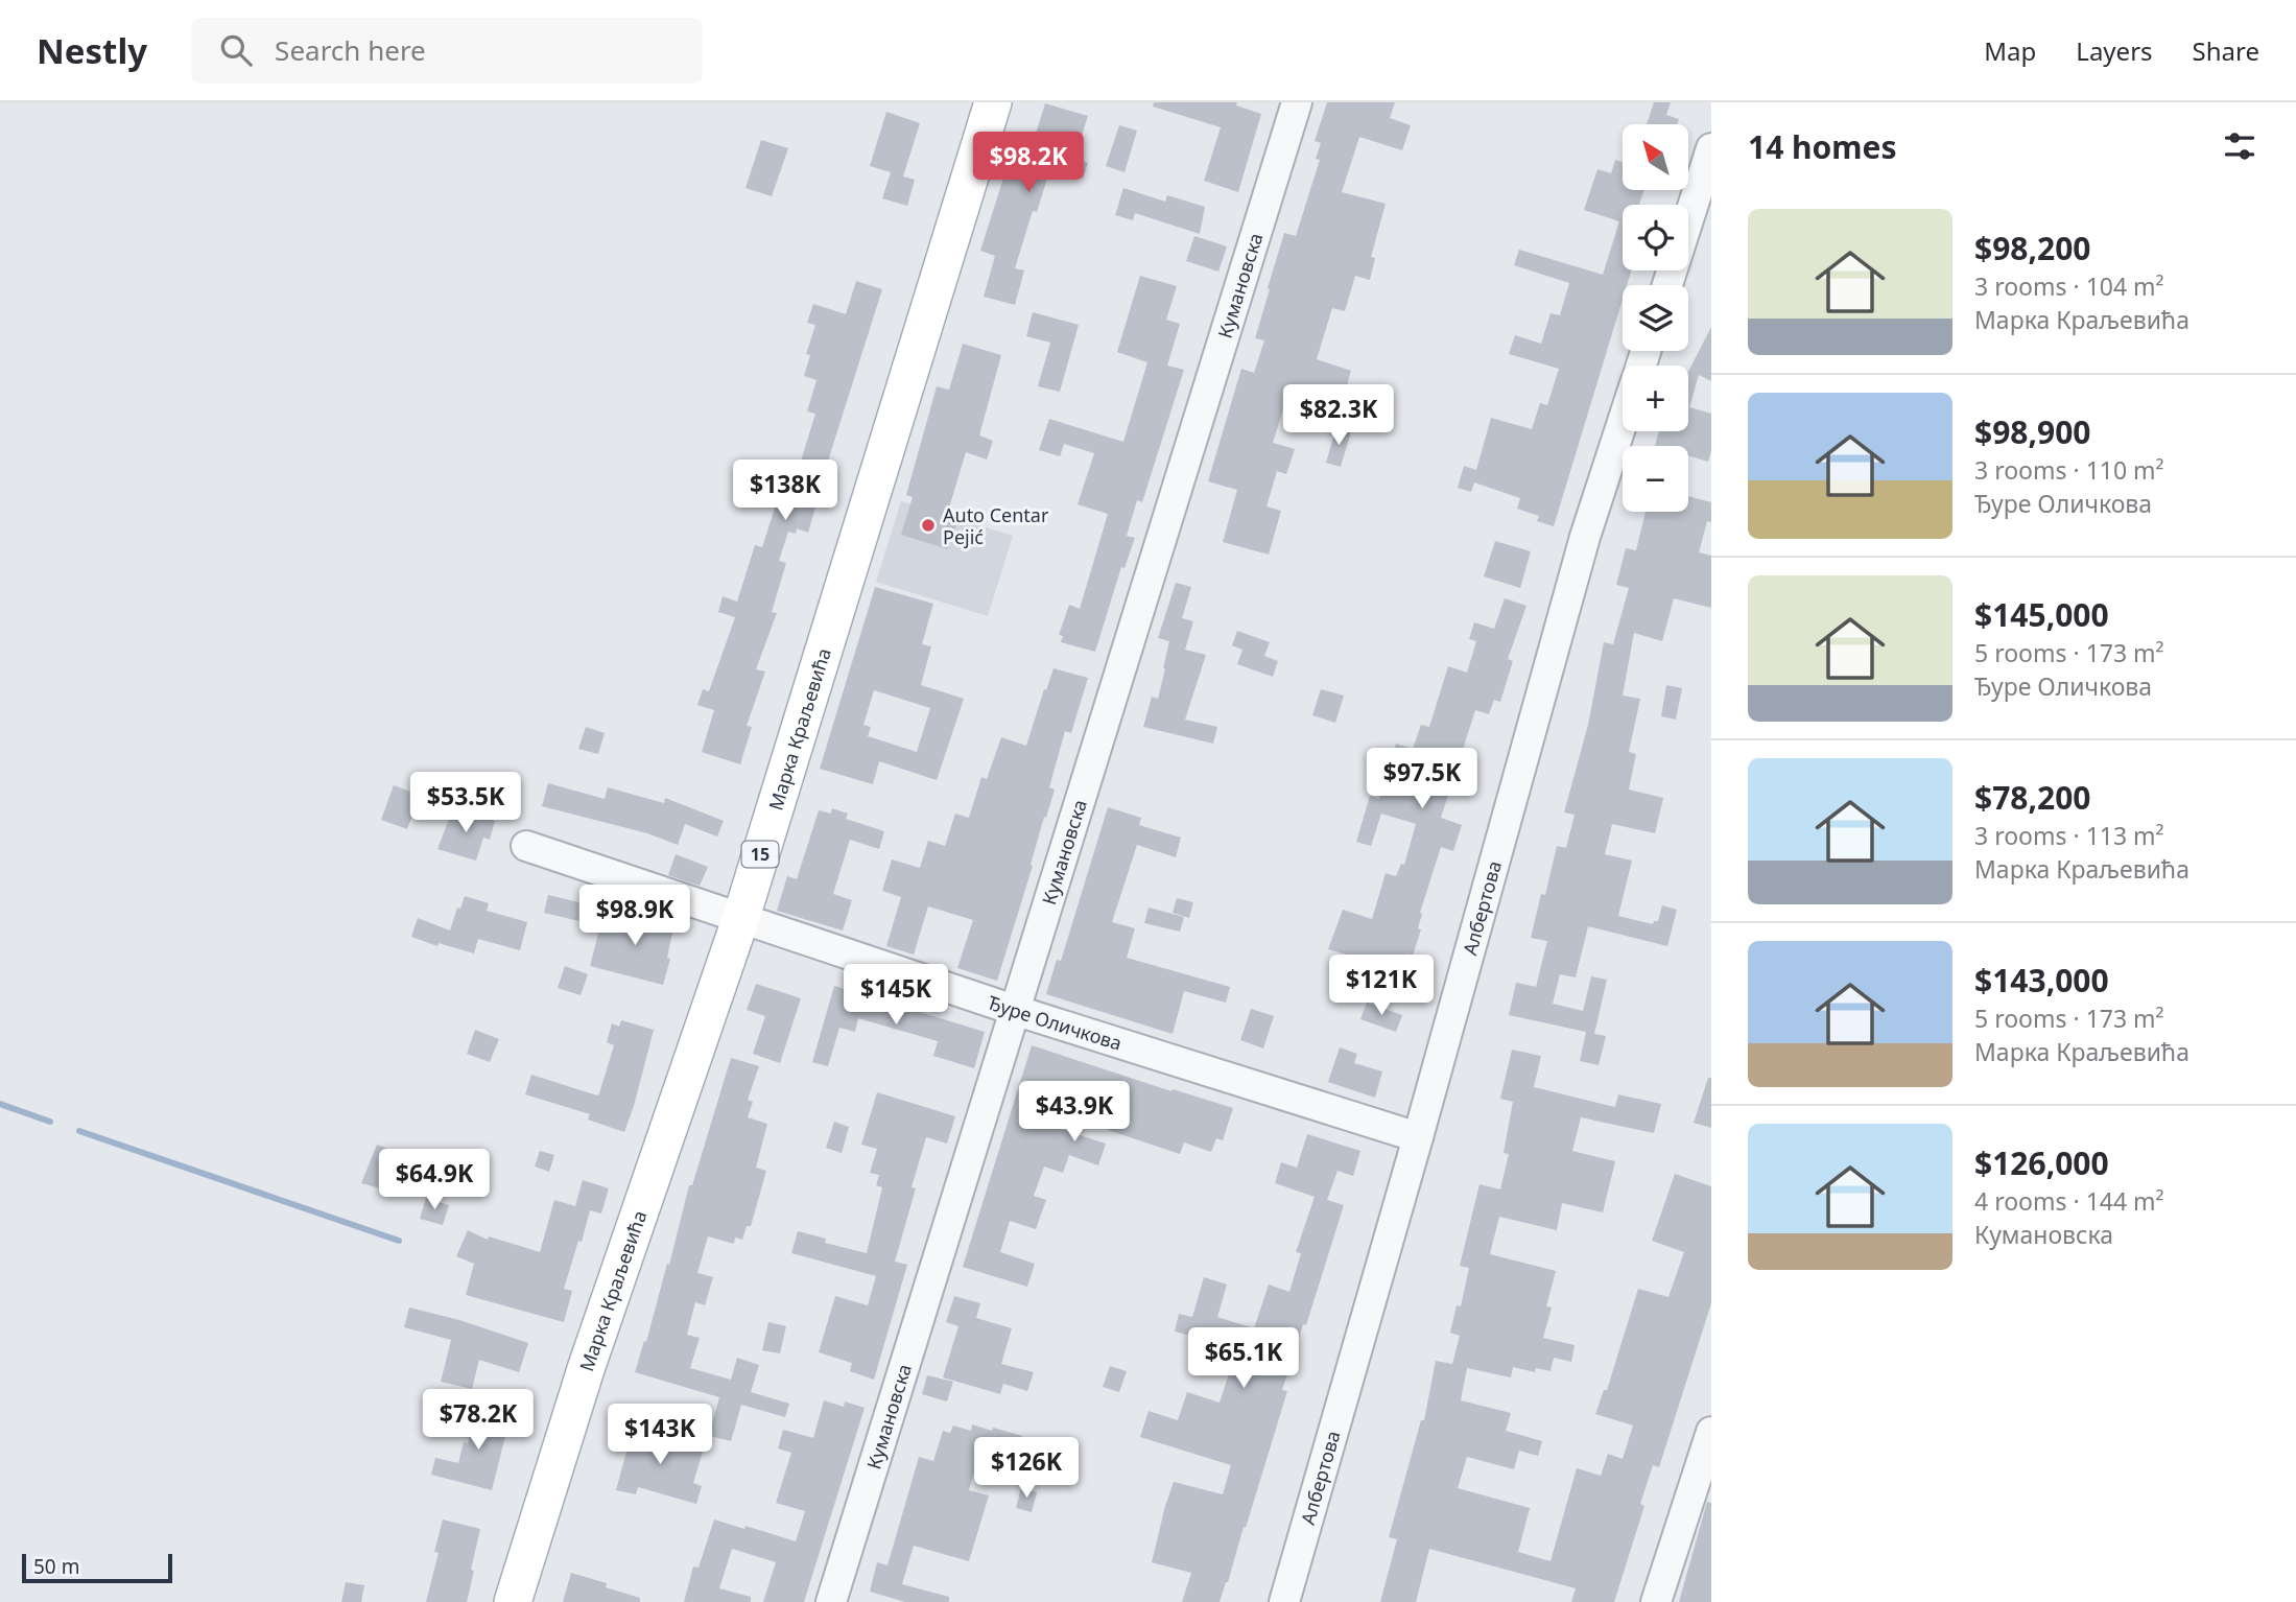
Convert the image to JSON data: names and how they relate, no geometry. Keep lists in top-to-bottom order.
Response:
{
  "streets": {
    "main road": ["Марка Краљевића", "15"],
    "street": ["Кумановска", "Албертова", "Ђуре Оличкова"]
  },
  "crossings": [
    ["Кумановска", "Ђуре Оличкова"],
    ["Марка Краљевића", "Ђуре Оличкова"],
    ["Албертова", "Ђуре Оличкова"]
  ],
  "places": ["Auto Centar Pejić"],
  "scale_bar": "50 m",
  "north": "top left",
  "page": {
    "header": "Nestly",
    "search": "Search here",
    "nav": ["Map", "Layers", "Share"],
    "heading": "14 homes",
    "map_buttons": ["+", "−"],
    "price": [
      "$98.2K",
      "$82.3K",
      "$138K",
      "$97.5K",
      "$53.5K",
      "$98.9K",
      "$121K",
      "$145K",
      "$43.9K",
      "$64.9K",
      "$65.1K",
      "$78.2K",
      "$143K",
      "$126K"
    ],
    "list": [
      {
        "name": "$98,200",
        "note": "3 rooms · 104 m² · Марка Краљевића"
      },
      {
        "name": "$98,900",
        "note": "3 rooms · 110 m² · Ђуре Оличкова"
      },
      {
        "name": "$145,000",
        "note": "5 rooms · 173 m² · Ђуре Оличкова"
      },
      {
        "name": "$78,200",
        "note": "3 rooms · 113 m² · Марка Краљевића"
      },
      {
        "name": "$143,000",
        "note": "5 rooms · 173 m² · Марка Краљевића"
      },
      {
        "name": "$126,000",
        "note": "4 rooms · 144 m² · Кумановска"
      }
    ],
    "scale": "50 m"
  }
}
